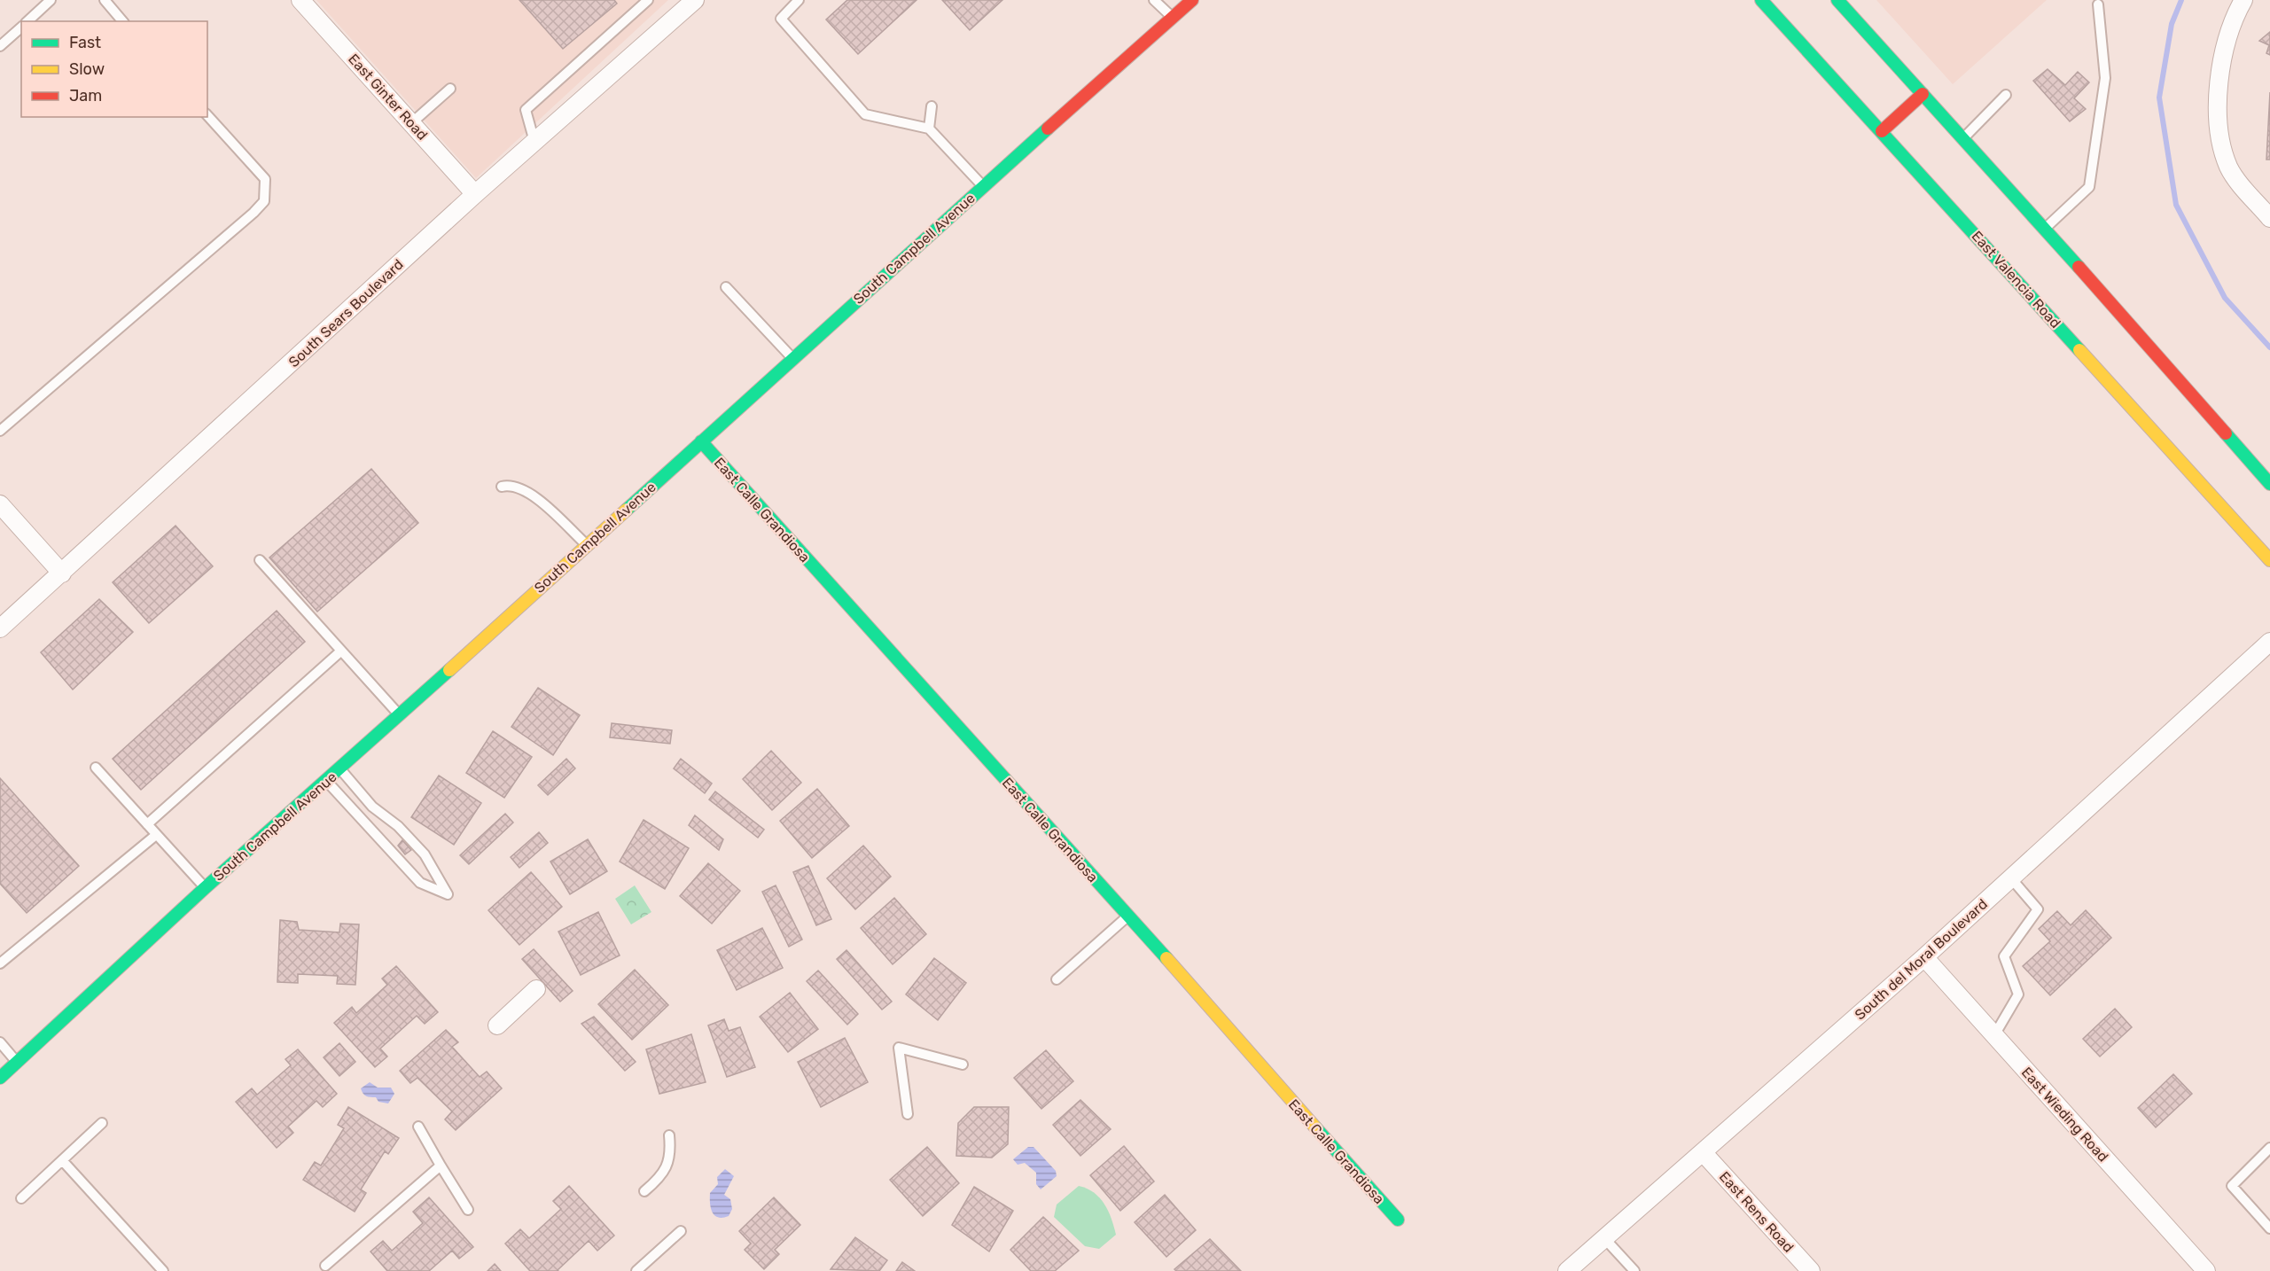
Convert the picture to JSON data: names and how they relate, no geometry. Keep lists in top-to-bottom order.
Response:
{
  "streets": {
    "main road": ["South Campbell Avenue", "East Valencia Road", "East Calle Grandiosa"],
    "street": [
      "East Ginter Road",
      "South Sears Boulevard",
      "South del Moral Boulevard",
      "East Wieding Road",
      "East Rens Road"
    ]
  },
  "crossings": [
    ["East Ginter Road", "South Sears Boulevard"],
    ["South Campbell Avenue", "East Calle Grandiosa"],
    ["South del Moral Boulevard", "East Wieding Road"],
    ["South del Moral Boulevard", "East Rens Road"]
  ],
  "legend": ["Fast", "Slow", "Jam"]
}
